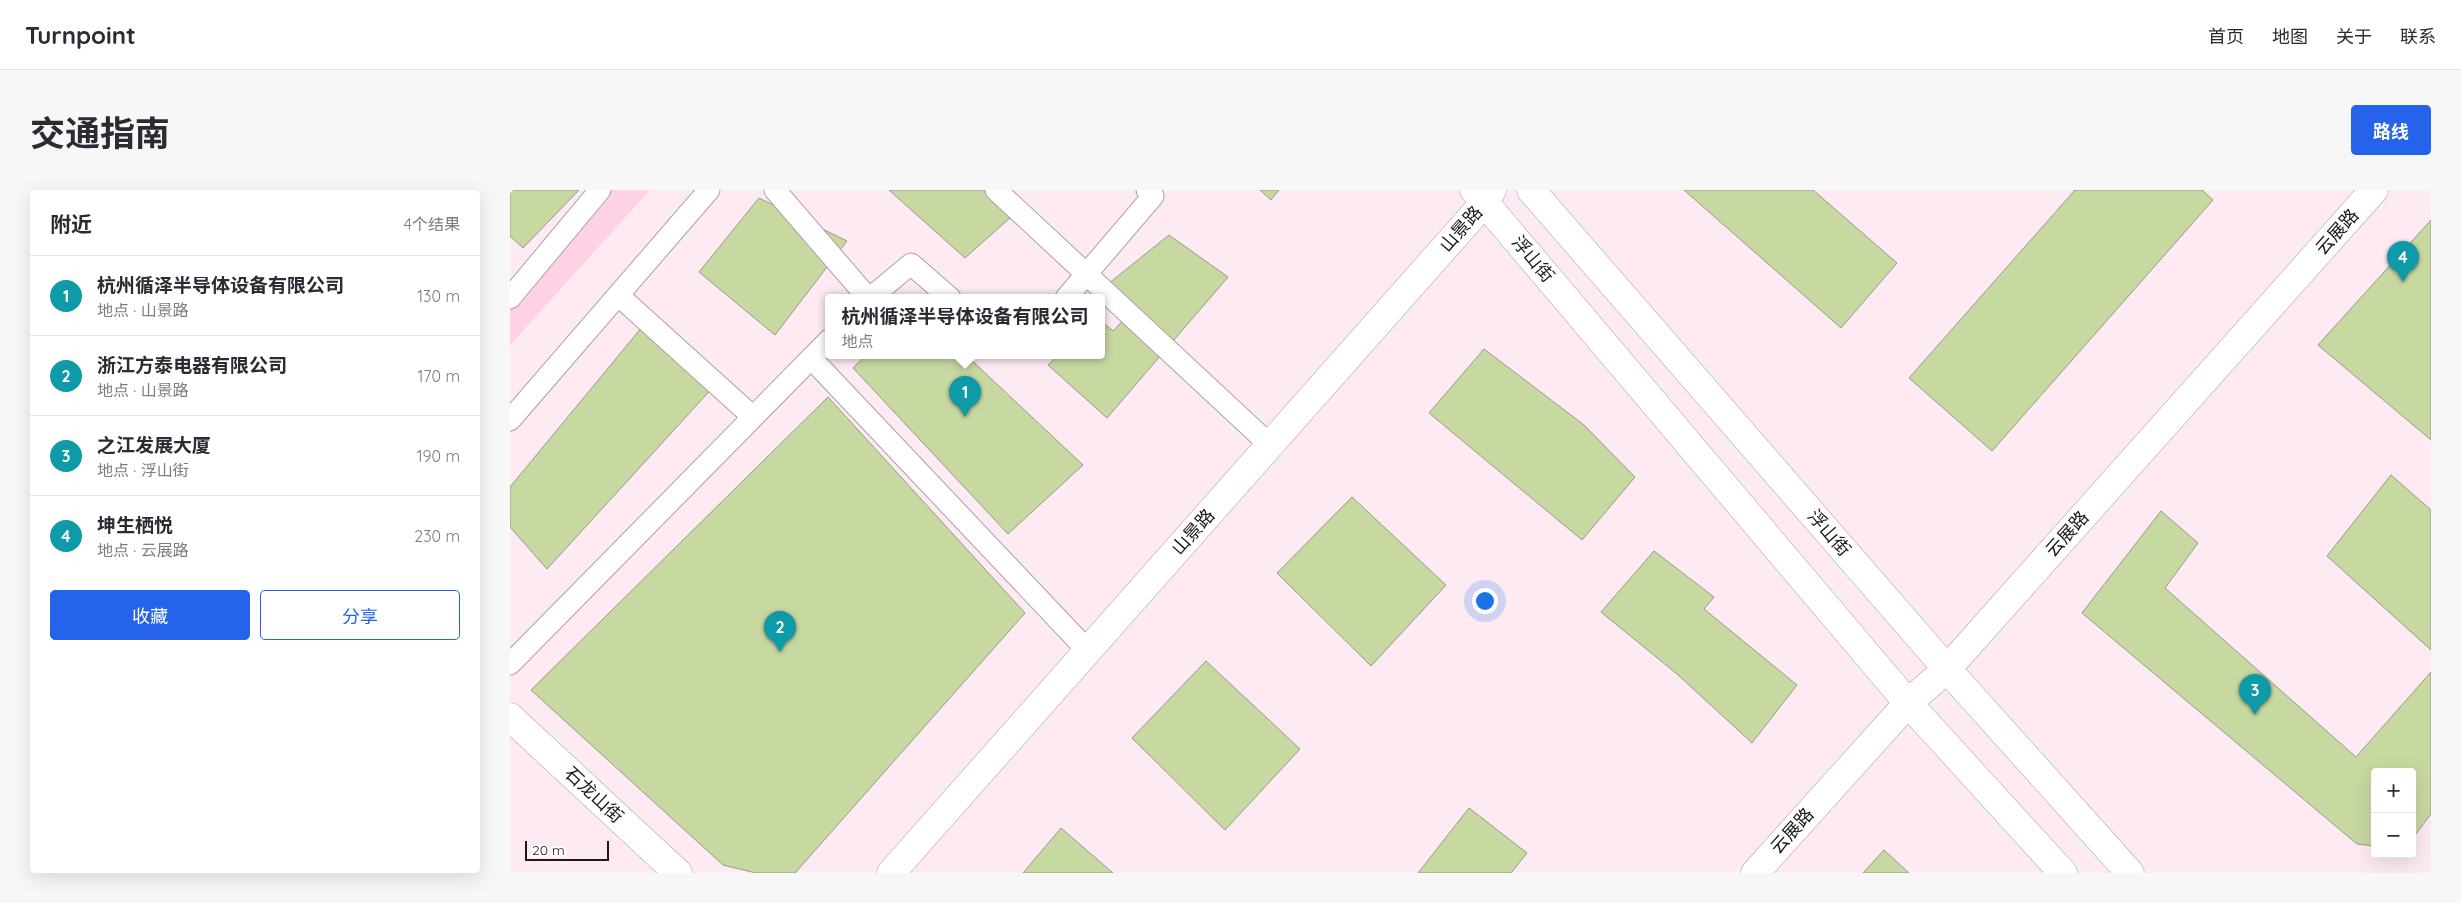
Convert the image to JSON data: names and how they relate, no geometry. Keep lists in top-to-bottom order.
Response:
{
  "streets": {
    "street": [
      "山景路",
      "云展路",
      "浮山街",
      "石龙山街"
    ]
  },
  "crossings": [
    ["山景路", "浮山街"],
    ["云展路", "浮山街"]
  ],
  "scale_bar": "20 m",
  "page": {
    "header": "Turnpoint",
    "nav": [
      "首页",
      "地图",
      "关于",
      "联系"
    ],
    "title": "交通指南",
    "buttons": [
      "路线",
      ["收藏", "分享"]
    ],
    "heading": ["附近", "4个结果"],
    "pins": [
      "4",
      "1",
      "2",
      "3"
    ],
    "list": [
      {
        "mark": "1",
        "name": "杭州循泽半导体设备有限公司",
        "note": "地点 · 山景路",
        "value": "130 m"
      },
      {
        "mark": "2",
        "name": "浙江方泰电器有限公司",
        "note": "地点 · 山景路",
        "value": "170 m"
      },
      {
        "mark": "3",
        "name": "之江发展大厦",
        "note": "地点 · 浮山街",
        "value": "190 m"
      },
      {
        "mark": "4",
        "name": "坤生栖悦",
        "note": "地点 · 云展路",
        "value": "230 m"
      }
    ],
    "popup": ["杭州循泽半导体设备有限公司", "地点"],
    "map_buttons": ["+", "−"],
    "scale": "20 m"
  }
}
